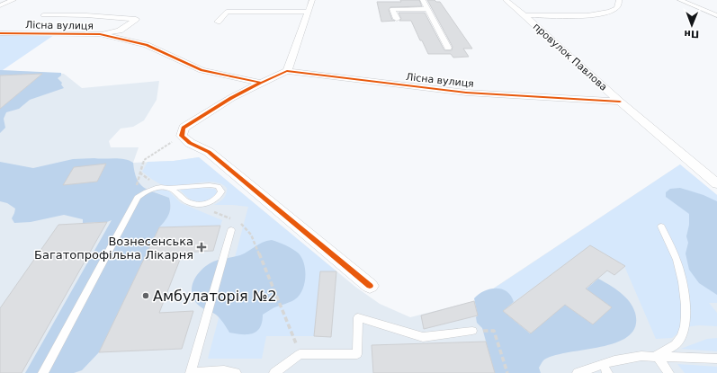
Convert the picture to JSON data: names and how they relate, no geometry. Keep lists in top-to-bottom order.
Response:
{
  "streets": {
    "street": ["Лісна вулиця", "провулок Павлова"]
  },
  "crossings": [
    ["Лісна вулиця", "провулок Павлова"]
  ],
  "places": {
    "health": ["Вознесенська Багатопрофільна Лікарня"],
    "other": ["Амбулаторія №2"]
  },
  "north": "bottom"
}
